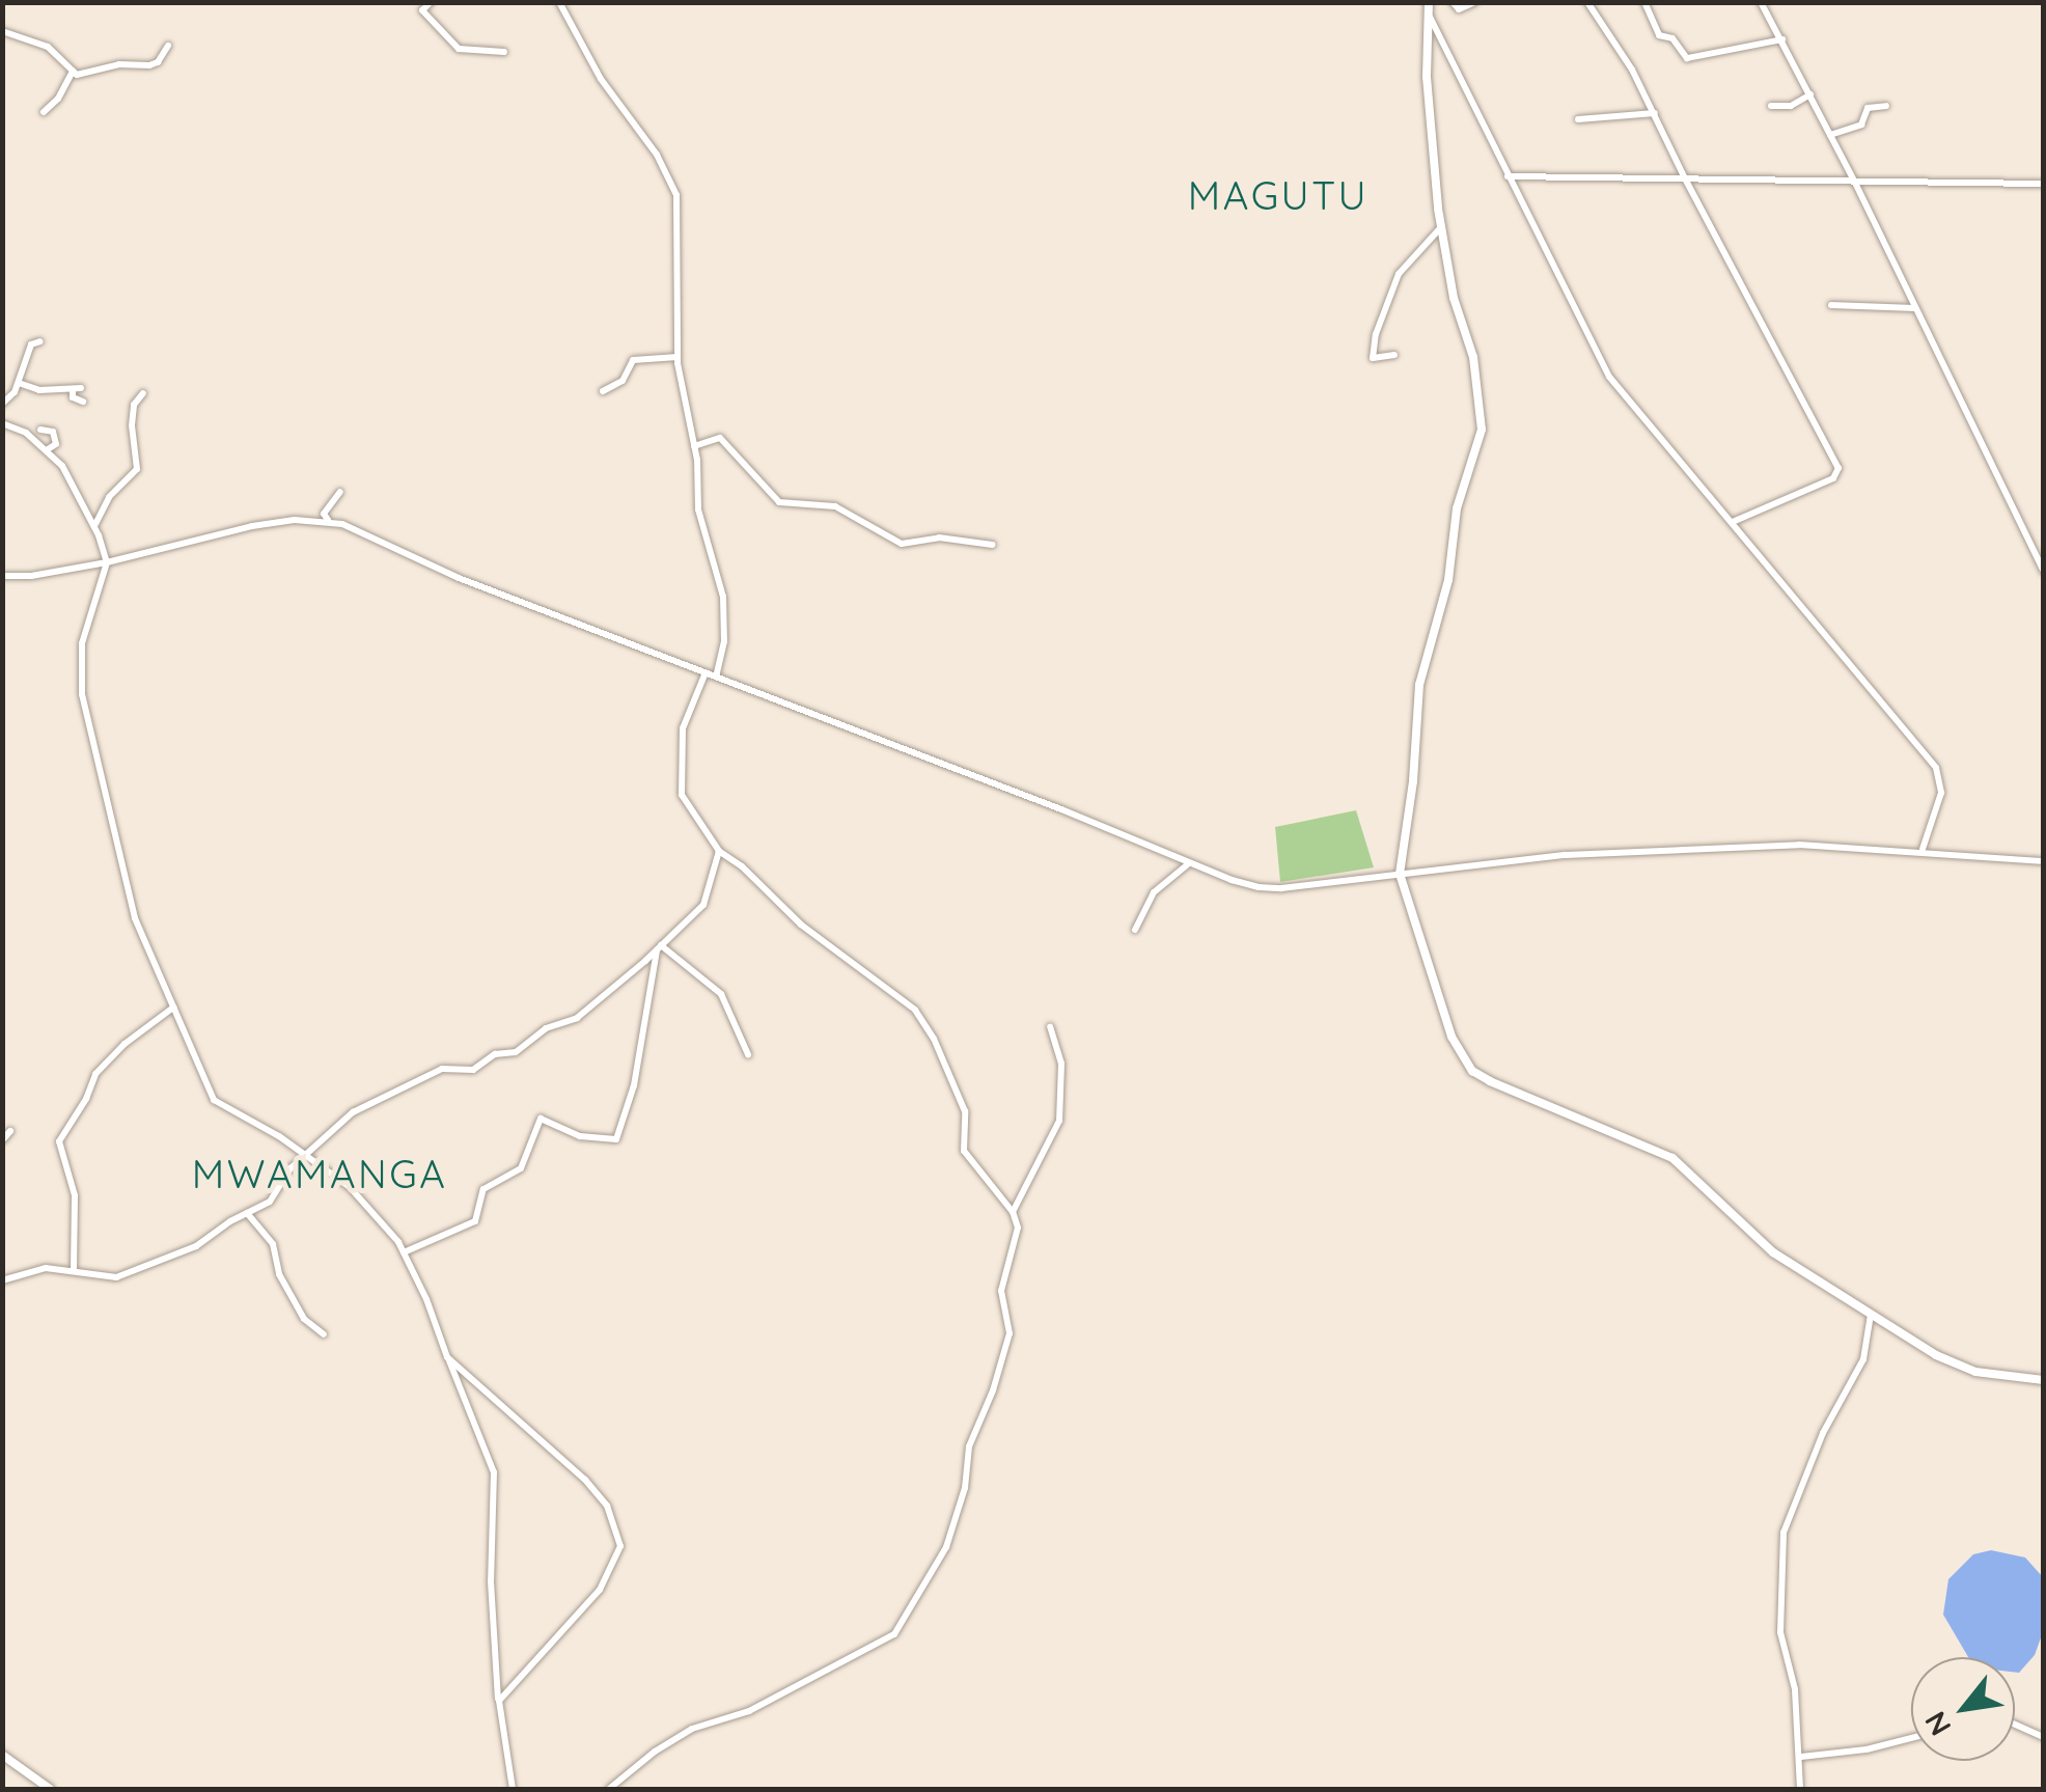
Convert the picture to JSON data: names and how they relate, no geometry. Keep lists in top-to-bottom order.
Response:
{
  "districts": ["MAGUTU", "MWAMANGA"],
  "north": "bottom left"
}
